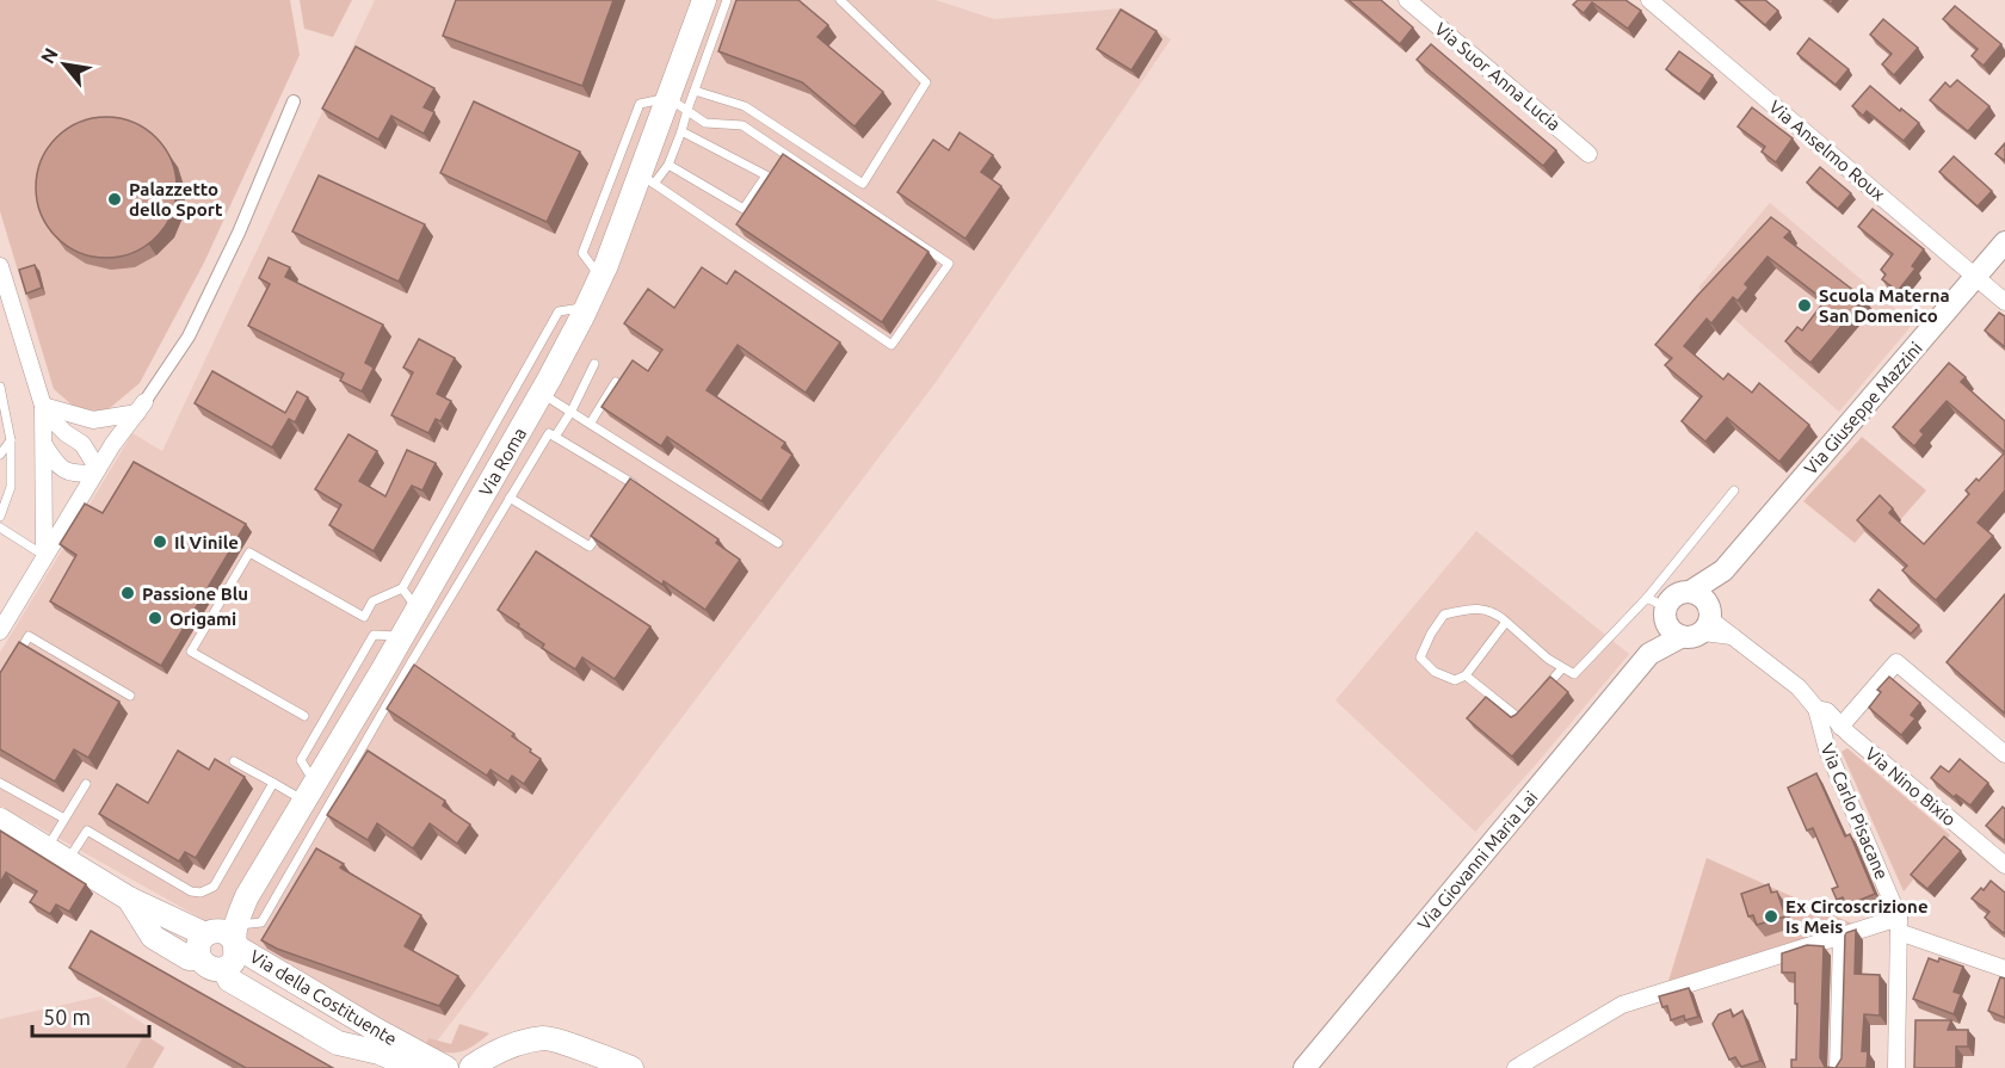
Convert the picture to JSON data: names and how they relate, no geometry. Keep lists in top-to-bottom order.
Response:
{
  "streets": {
    "main road": ["Via Roma", "Via della Costituente"],
    "street": [
      "Via Suor Anna Lucia",
      "Via Anselmo Roux",
      "Via Giuseppe Mazzini",
      "Via Nino Bixio",
      "Via Carlo Pisacane",
      "Via Giovanni Maria Lai"
    ]
  },
  "crossings": [
    ["Via Anselmo Roux", "Via Giuseppe Mazzini"],
    ["Via Giuseppe Mazzini", "Via Carlo Pisacane"],
    ["Via Giuseppe Mazzini", "Via Giovanni Maria Lai"],
    ["Via Roma", "Via della Costituente"],
    ["Via Nino Bixio", "Via Carlo Pisacane"],
    ["Via Carlo Pisacane", "Via Giovanni Maria Lai"]
  ],
  "places": [
    "Palazzetto dello Sport",
    "Scuola Materna San Domenico",
    "Il Vinile",
    "Passione Blu",
    "Origami",
    "Ex Circoscrizione Is Meis"
  ],
  "scale_bar": "50 m",
  "north": "top left"
}
